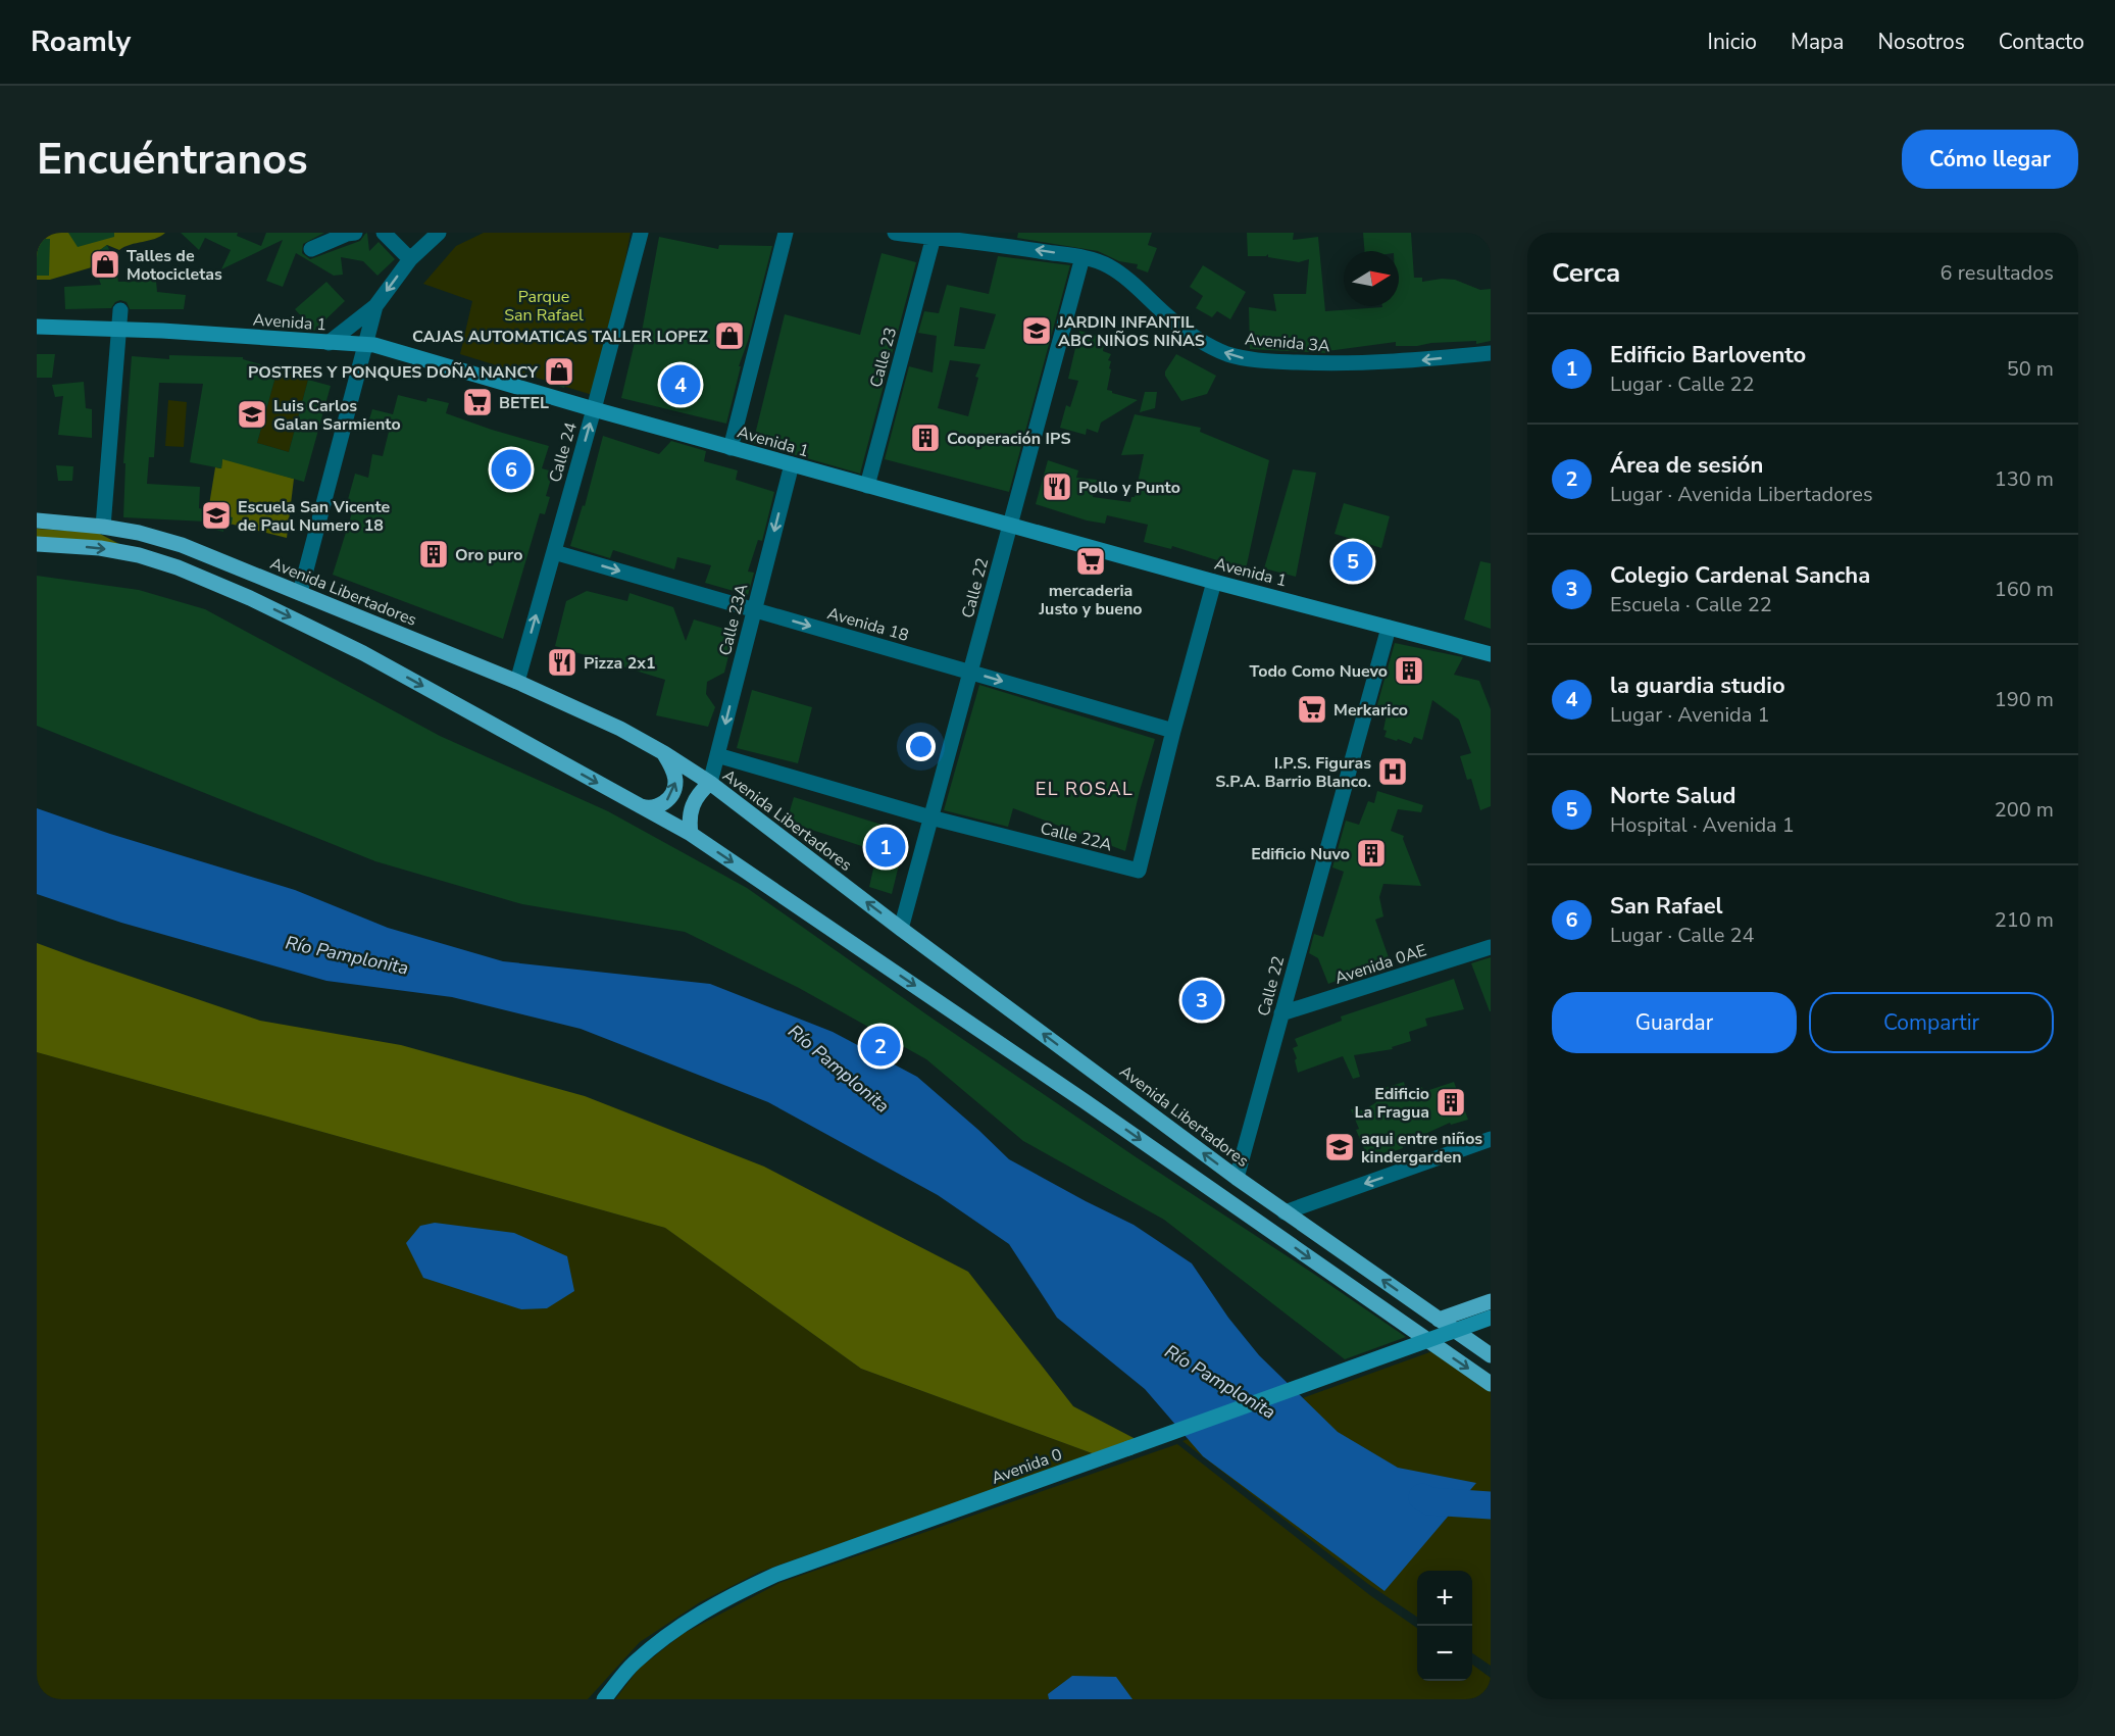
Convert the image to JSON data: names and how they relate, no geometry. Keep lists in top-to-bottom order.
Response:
{
  "streets": {
    "main road": ["Avenida Libertadores"],
    "street": [
      "Avenida 1",
      "Avenida 3A",
      "Calle 23",
      "Calle 24",
      "Calle 22",
      "Calle 23A",
      "Avenida 18",
      "Calle 22A",
      "Avenida 0AE",
      "Avenida 0"
    ]
  },
  "crossings": [
    ["Avenida 1", "Calle 23"],
    ["Avenida 1", "Calle 24"],
    ["Avenida 1", "Calle 22"],
    ["Avenida 1", "Calle 23A"],
    ["Avenida 1", "Calle 22A"],
    ["Avenida 3A", "Calle 23"],
    ["Avenida 3A", "Calle 22"],
    ["Calle 24", "Avenida Libertadores"],
    ["Calle 24", "Avenida 18"],
    ["Calle 22", "Avenida Libertadores"],
    ["Calle 22", "Avenida 18"],
    ["Calle 22", "Calle 22A"],
    ["Calle 22", "Avenida 0AE"],
    ["Avenida Libertadores", "Calle 23A"],
    ["Calle 23A", "Avenida 18"],
    ["Calle 23A", "Calle 22A"],
    ["Avenida 18", "Calle 22A"]
  ],
  "one_way": [
    "Avenida 3A",
    "Calle 24",
    "Calle 23A",
    "Avenida 18"
  ],
  "districts": ["EL ROSAL"],
  "water": ["Río Pamplonita"],
  "parks": ["Parque San Rafael"],
  "places": {
    "shop": ["Talles de Motocicletas", "CAJAS AUTOMATICAS TALLER LOPEZ", "POSTRES Y PONQUES DOÑA NANCY"],
    "school or university": [
      "JARDIN INFANTIL ABC NIÑOS NIÑAS",
      "Luis Carlos Galan Sarmiento",
      "Escuela San Vicente de Paul Numero 18",
      "aqui entre niños kindergarden"
    ],
    "supermarket": ["BETEL", "mercaderia Justo y bueno", "Merkarico"],
    "building": [
      "Cooperación IPS",
      "Oro puro",
      "Todo Como Nuevo",
      "Edificio Nuvo",
      "Edificio La Fragua"
    ],
    "restaurant": ["Pollo y Punto", "Pizza 2x1"],
    "hospital": ["I.P.S. Figuras S.P.A. Barrio Blanco."]
  },
  "north": "right",
  "page": {
    "header": "Roamly",
    "nav": [
      "Inicio",
      "Mapa",
      "Nosotros",
      "Contacto"
    ],
    "buttons": [
      "Cómo llegar",
      ["Guardar", "Compartir"]
    ],
    "title": "Encuéntranos",
    "heading": ["Cerca", "6 resultados"],
    "list": [
      {
        "mark": "1",
        "name": "Edificio Barlovento",
        "note": "Lugar · Calle 22",
        "value": "50 m"
      },
      {
        "mark": "2",
        "name": "Área de sesión",
        "note": "Lugar · Avenida Libertadores",
        "value": "130 m"
      },
      {
        "mark": "3",
        "name": "Colegio Cardenal Sancha",
        "note": "Escuela · Calle 22",
        "value": "160 m"
      },
      {
        "mark": "4",
        "name": "la guardia studio",
        "note": "Lugar · Avenida 1",
        "value": "190 m"
      },
      {
        "mark": "5",
        "name": "Norte Salud",
        "note": "Hospital · Avenida 1",
        "value": "200 m"
      },
      {
        "mark": "6",
        "name": "San Rafael",
        "note": "Lugar · Calle 24",
        "value": "210 m"
      }
    ],
    "pins": [
      "4",
      "6",
      "5",
      "1",
      "3",
      "2"
    ],
    "map_buttons": ["+", "−"]
  }
}
